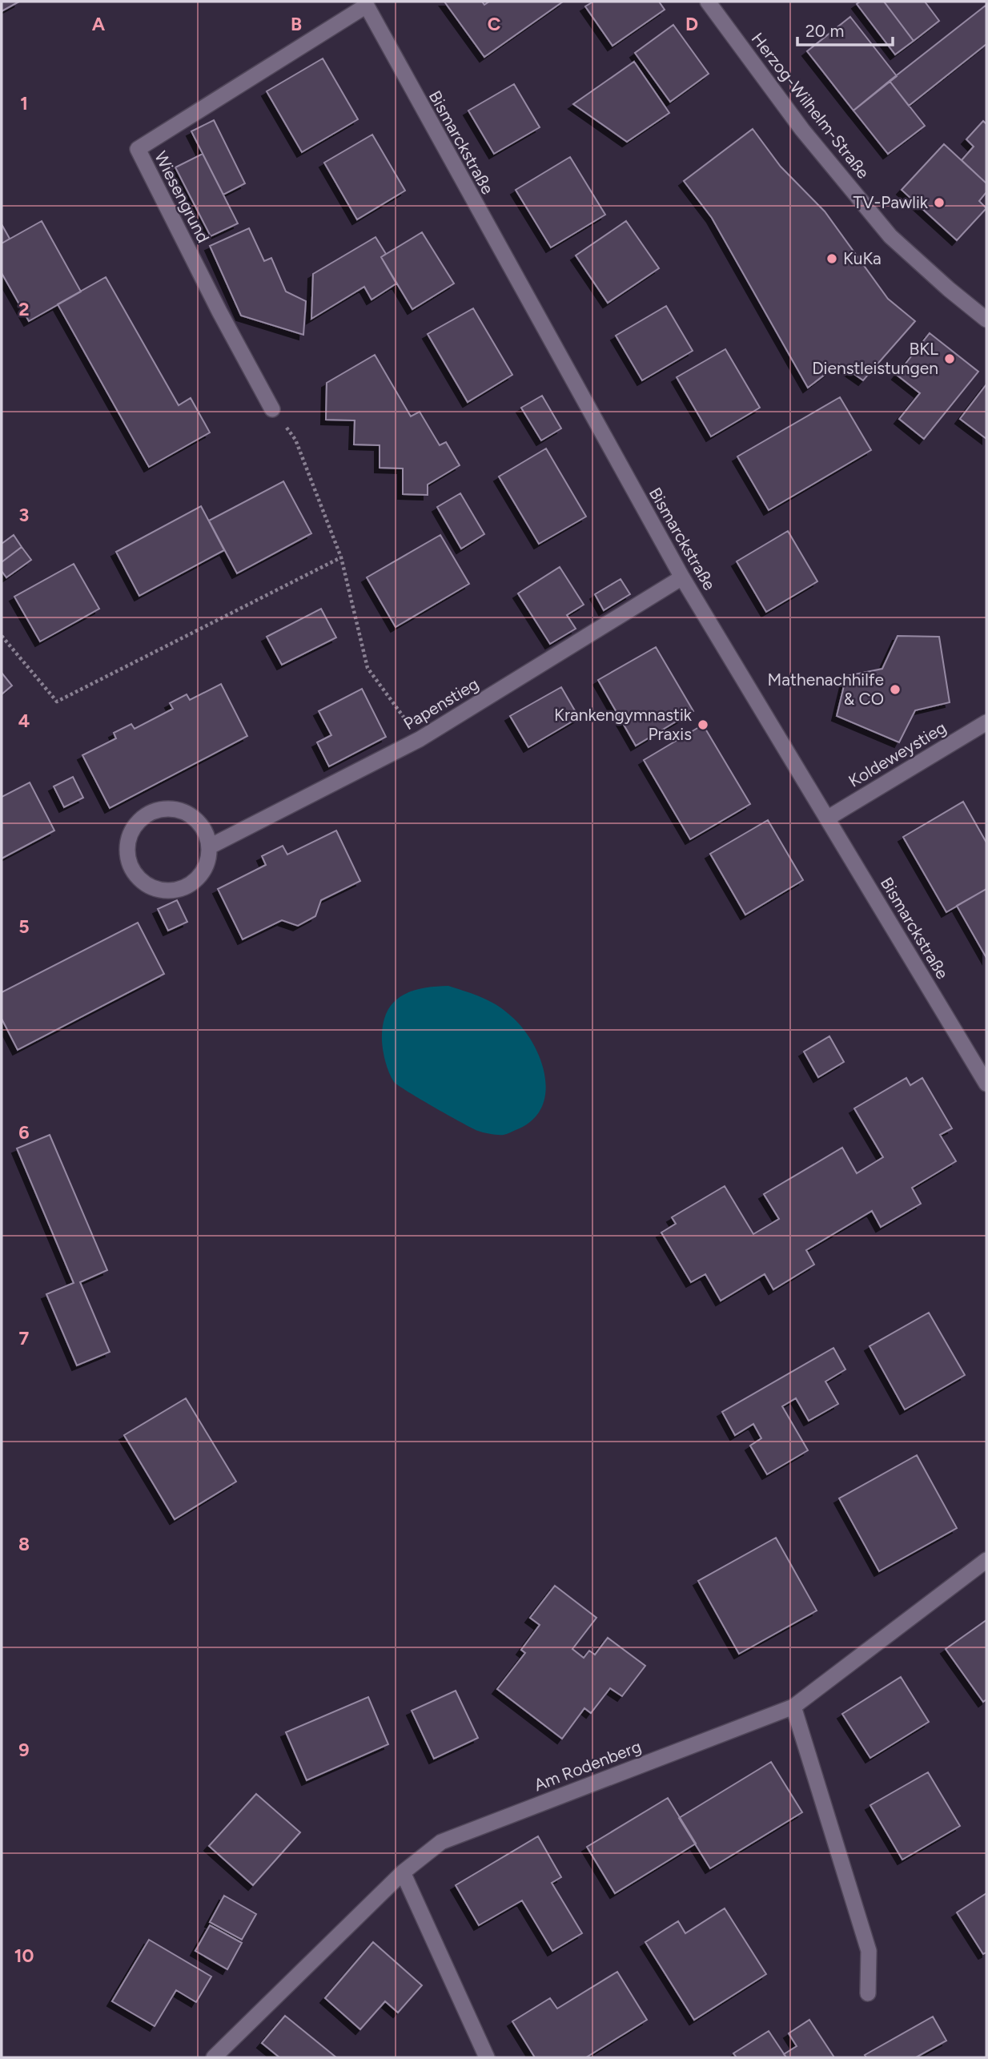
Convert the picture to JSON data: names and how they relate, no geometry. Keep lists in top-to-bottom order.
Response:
{
  "streets": {
    "street": [
      "Herzog-Wilhelm-Straße",
      "Bismarckstraße",
      "Wiesengrund",
      "Papenstieg",
      "Koldeweystieg",
      "Am Rodenberg"
    ]
  },
  "crossings": [
    ["Bismarckstraße", "Wiesengrund"],
    ["Bismarckstraße", "Papenstieg"],
    ["Bismarckstraße", "Koldeweystieg"]
  ],
  "places": [
    "TV-Pawlik",
    "KuKa",
    "BKL Dienstleistungen",
    "Mathenachhilfe & CO",
    "Krankengymnastik Praxis"
  ],
  "scale_bar": "20 m",
  "grid": {
    "columns": [
      "A",
      "B",
      "C",
      "D"
    ],
    "rows": [
      "1",
      "2",
      "3",
      "4",
      "5",
      "6",
      "7",
      "8",
      "9",
      "10"
    ]
  }
}
